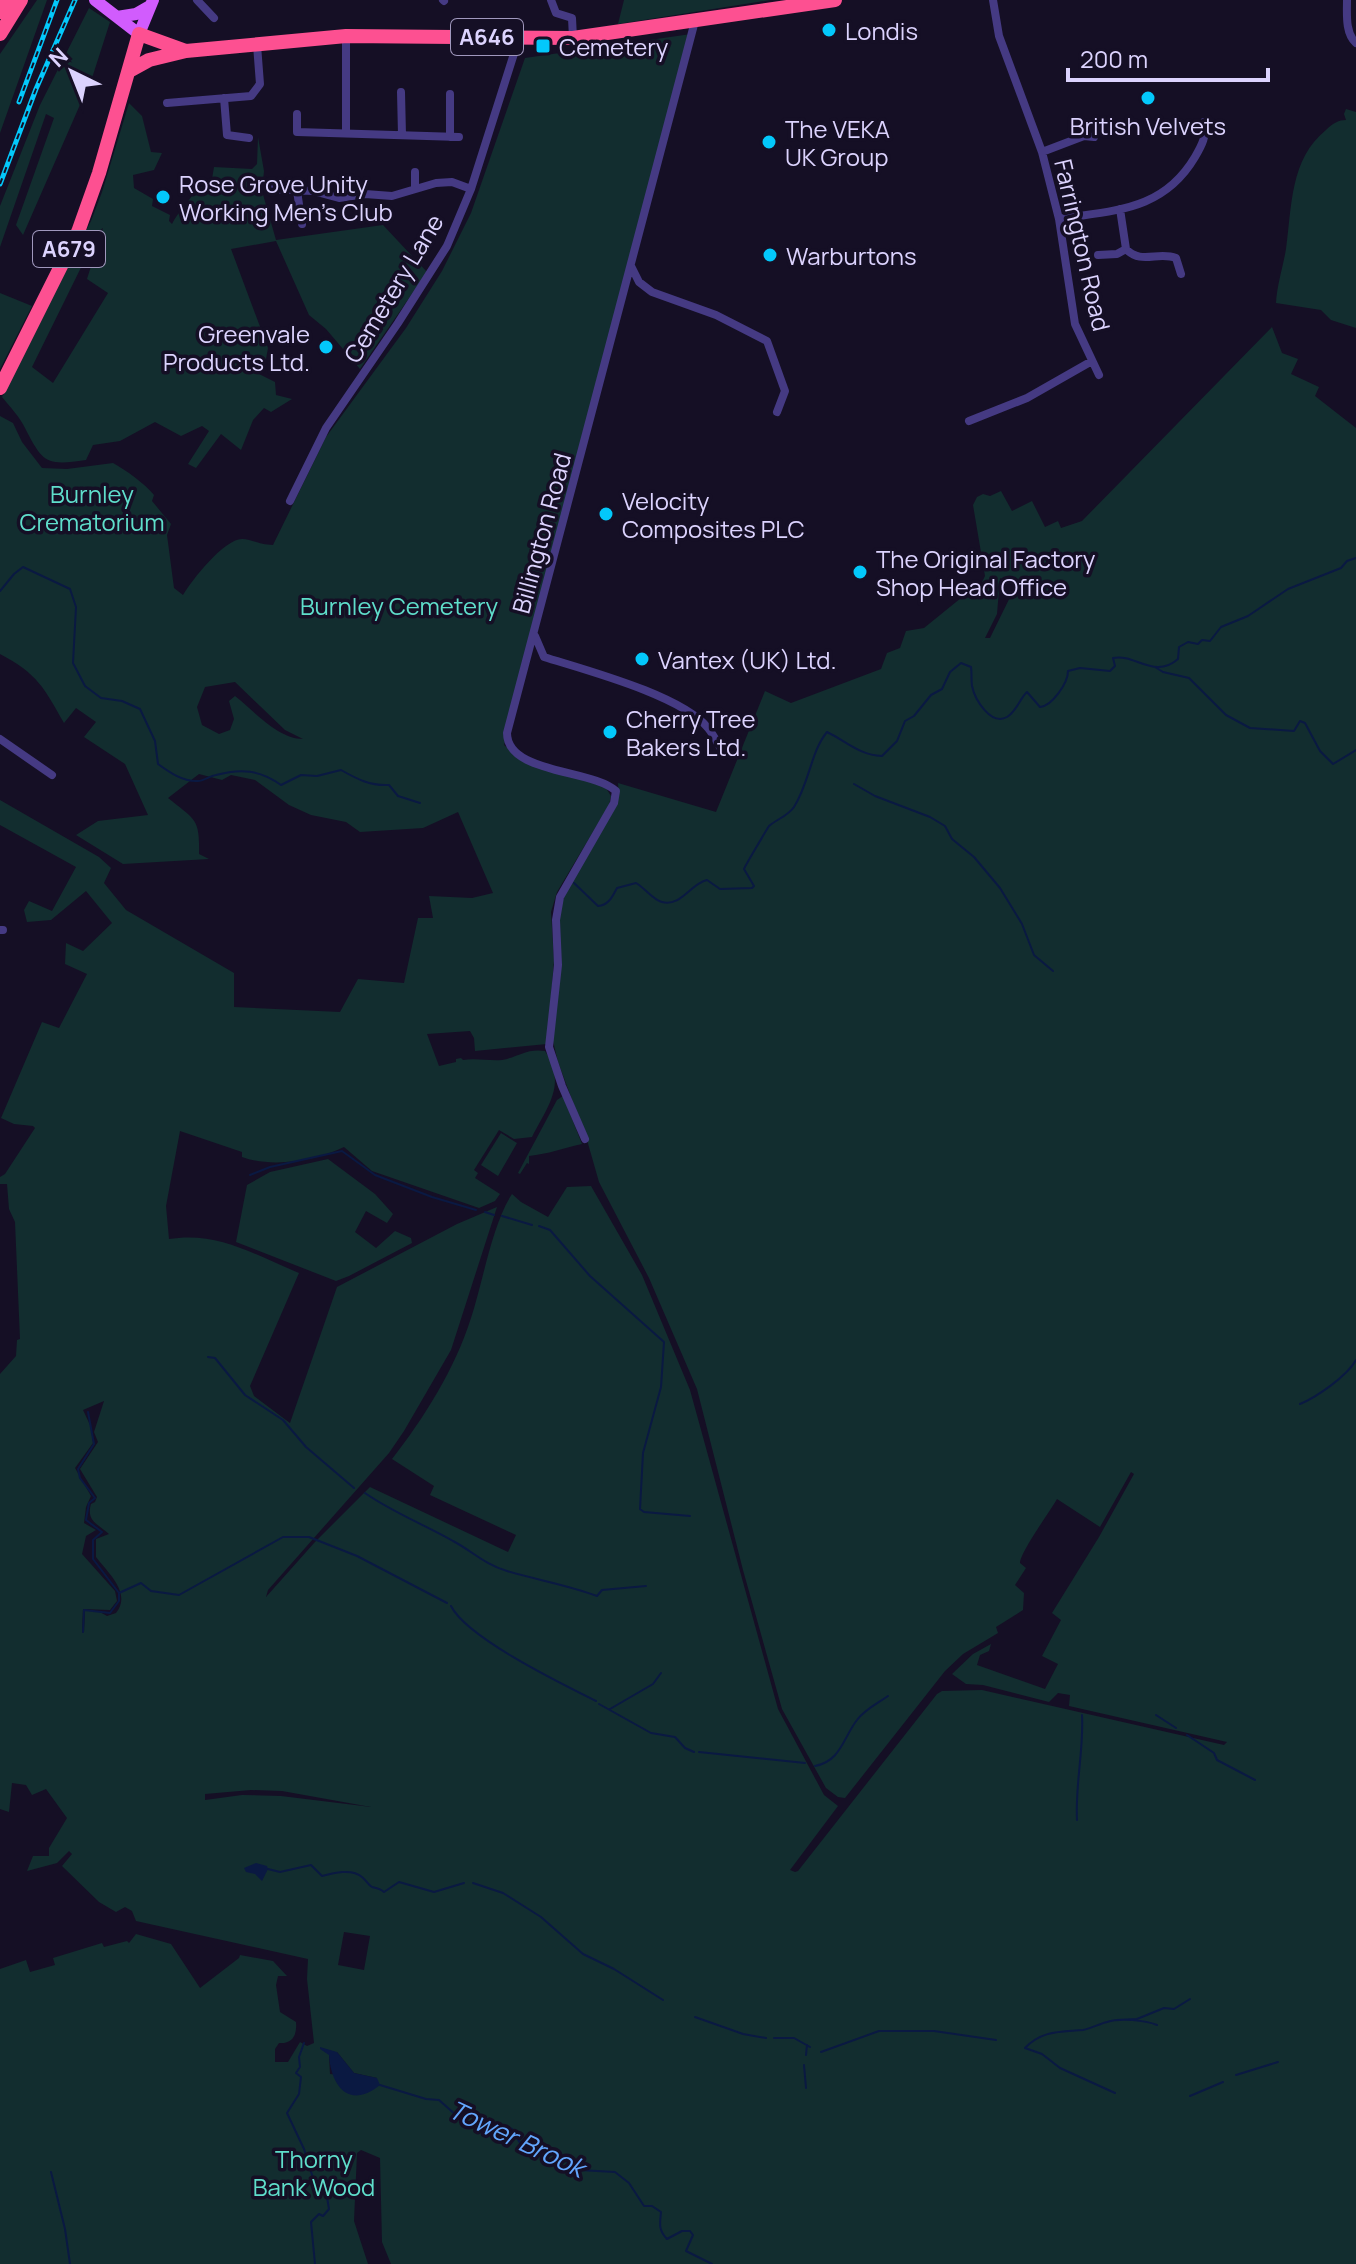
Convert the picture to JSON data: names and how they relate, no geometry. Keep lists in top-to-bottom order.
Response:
{
  "streets": {
    "highway": ["A646", "A679"],
    "street": ["Farrington Road", "Cemetery Lane", "Billington Road"]
  },
  "crossings": [
    ["A646", "A679"],
    ["A646", "Cemetery Lane"],
    ["A646", "Billington Road"]
  ],
  "water": ["Tower Brook"],
  "parks": ["Burnley Crematorium", "Burnley Cemetery", "Thorny Bank Wood"],
  "places": {
    "other": [
      "Londis",
      "British Velvets",
      "The VEKA UK Group",
      "Rose Grove Unity Working Men's Club",
      "Warburtons",
      "Greenvale Products Ltd.",
      "Velocity Composites PLC",
      "The Original Factory Shop Head Office",
      "Vantex (UK) Ltd.",
      "Cherry Tree Bakers Ltd."
    ],
    "transit": ["Cemetery"]
  },
  "scale_bar": "200 m",
  "north": "top left"
}
